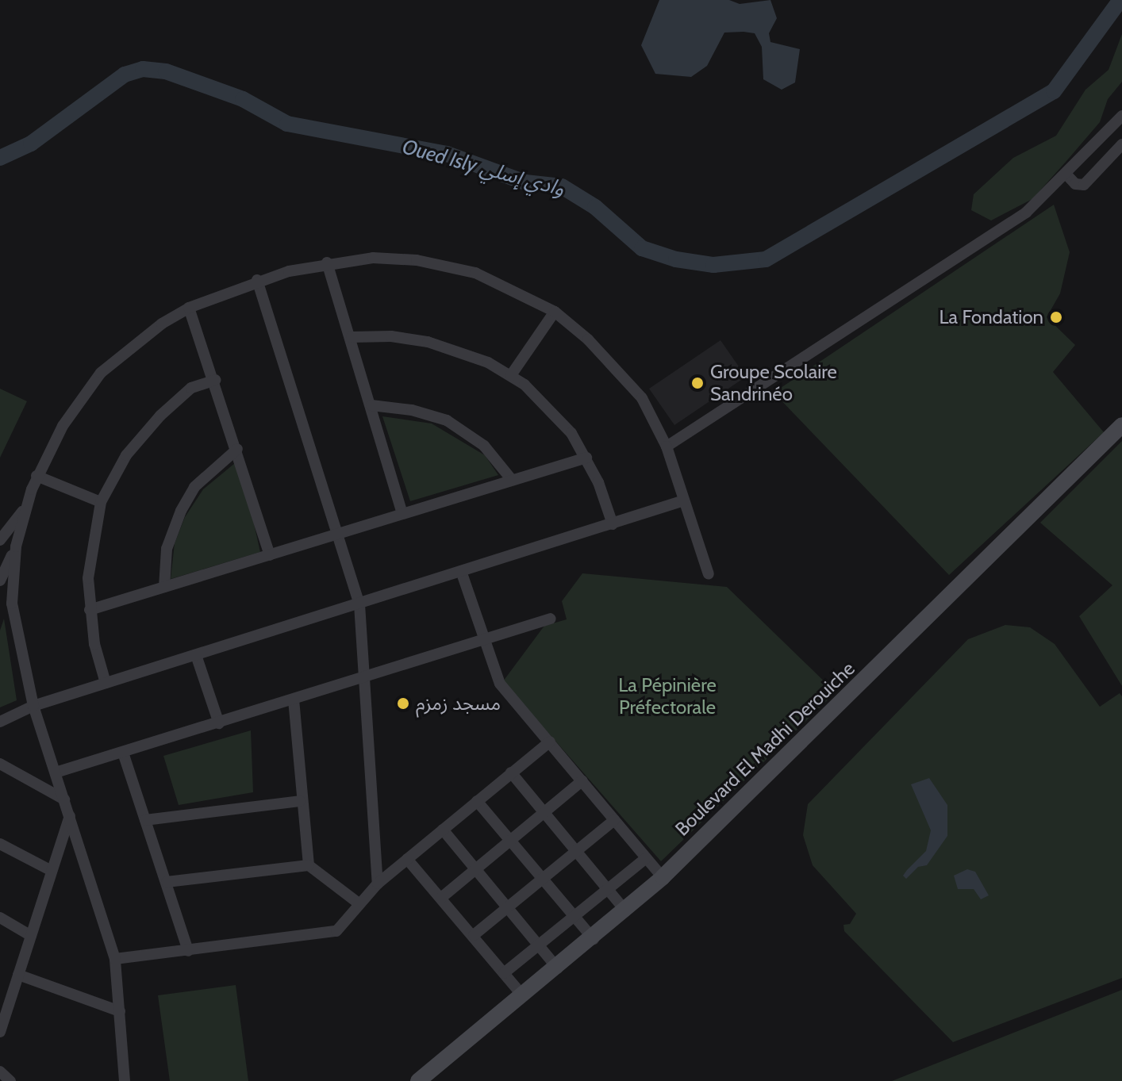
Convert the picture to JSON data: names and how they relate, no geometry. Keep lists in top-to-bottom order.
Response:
{
  "streets": {
    "street": ["Boulevard El Madhi Derouiche"]
  },
  "water": ["Oued Isly وادي إسلي"],
  "parks": ["La Pépinière Préfectorale"],
  "places": ["La Fondation", "Groupe Scolaire Sandrinéo", "مسجد زمزم"]
}
